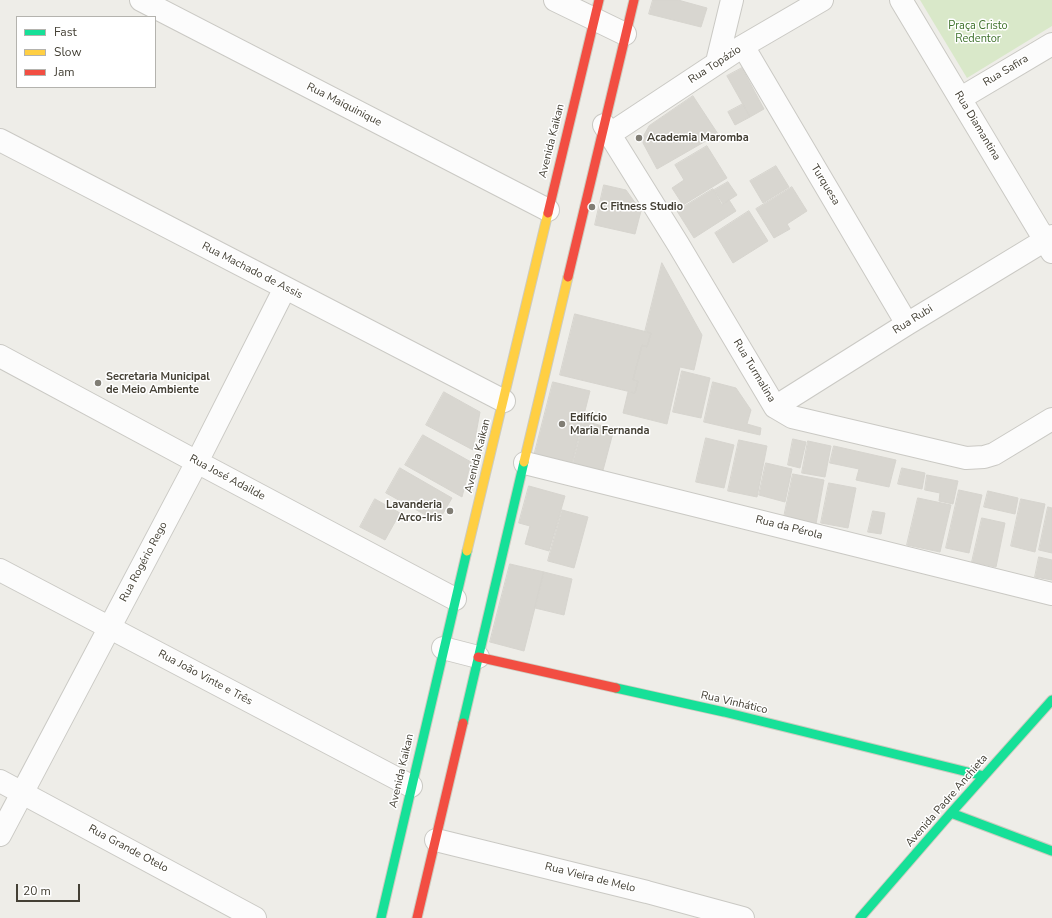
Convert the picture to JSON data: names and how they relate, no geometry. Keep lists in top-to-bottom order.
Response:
{
  "streets": {
    "street": [
      "Rua Topázio",
      "Rua Safira",
      "Rua Maiquinique",
      "Rua Diamantina",
      "Avenida Kaikan",
      "Turquesa",
      "Rua Machado de Assis",
      "Rua Rubi",
      "Rua Turmalina",
      "Rua José Adailde",
      "Rua da Pérola",
      "Rua Rogério Rego",
      "Rua João Vinte e Três",
      "Rua Vinhático",
      "Avenida Padre Anchieta",
      "Rua Grande Otelo",
      "Rua Vieira de Melo"
    ]
  },
  "crossings": [
    ["Rua Topázio", "Turquesa"],
    ["Rua Topázio", "Rua Turmalina"],
    ["Rua Safira", "Rua Diamantina"],
    ["Rua Maiquinique", "Avenida Kaikan"],
    ["Rua Diamantina", "Rua Rubi"],
    ["Avenida Kaikan", "Rua Machado de Assis"],
    ["Avenida Kaikan", "Rua José Adailde"],
    ["Avenida Kaikan", "Rua João Vinte e Três"],
    ["Turquesa", "Rua Rubi"],
    ["Rua Machado de Assis", "Rua Rogério Rego"],
    ["Rua Rubi", "Rua Turmalina"],
    ["Rua José Adailde", "Rua Rogério Rego"],
    ["Rua Rogério Rego", "Rua João Vinte e Três"],
    ["Rua Rogério Rego", "Rua Grande Otelo"],
    ["Rua Vinhático", "Avenida Padre Anchieta"]
  ],
  "parks": ["Praça Cristo Redentor"],
  "places": [
    "Academia Maromba",
    "C Fitness Studio",
    "Secretaria Municipal de Meio Ambiente",
    "Edifício Maria Fernanda",
    "Lavanderia Arco-Iris"
  ],
  "legend": ["Fast", "Slow", "Jam"],
  "scale_bar": "20 m"
}
